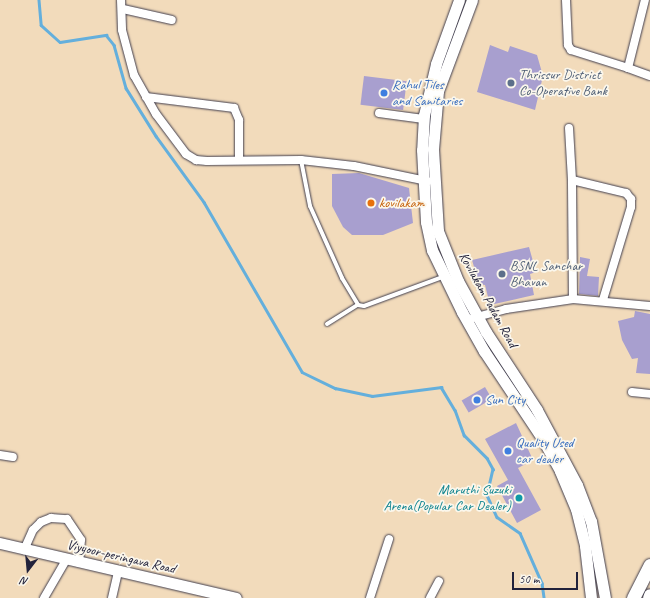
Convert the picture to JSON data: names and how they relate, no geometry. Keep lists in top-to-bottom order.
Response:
{
  "streets": {
    "main road": ["Kovilakam Padam Road", "Viyyoor-peringava Road"]
  },
  "places": [
    "Thrissur District Co-Operative Bank",
    "Rahul Tiles and Sanitaries",
    "kovilakam",
    "BSNL Sanchar Bhavan",
    "Sun City",
    "Quality Used car dealer",
    "Maruthi Suzuki Arena(Popular Car Dealer)"
  ],
  "scale_bar": "50 m",
  "north": "bottom"
}
